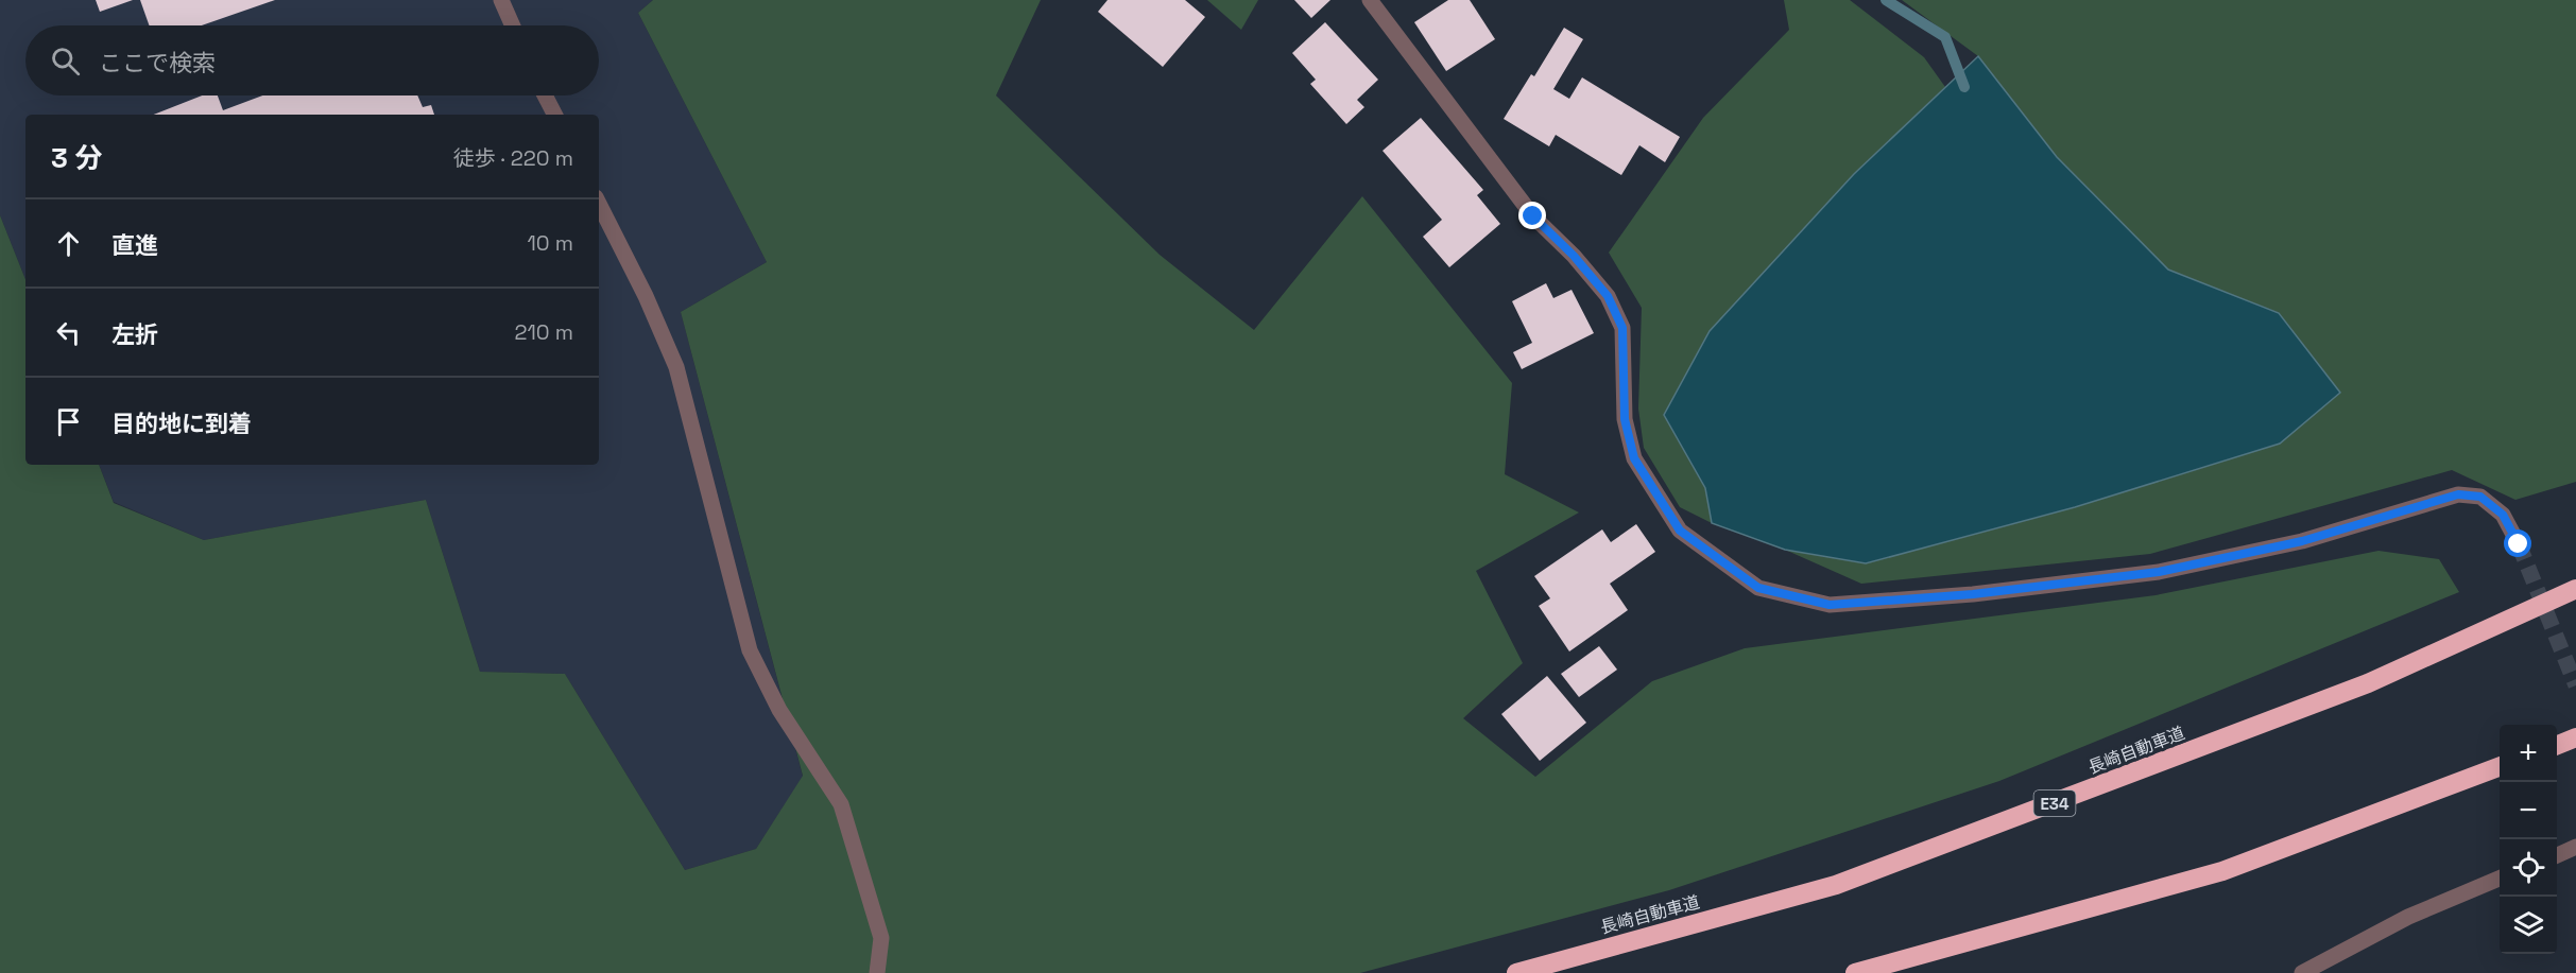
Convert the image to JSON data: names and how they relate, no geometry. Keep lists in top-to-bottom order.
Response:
{
  "streets": {
    "highway": ["長崎自動車道", "E34"]
  },
  "page": {
    "search": "ここで検索",
    "heading": ["3 分", "徒歩 · 220 m"],
    "list": [
      ["直進", "10 m"],
      ["左折", "210 m"],
      "目的地に到着"
    ],
    "map_buttons": ["+", "−"]
  }
}
